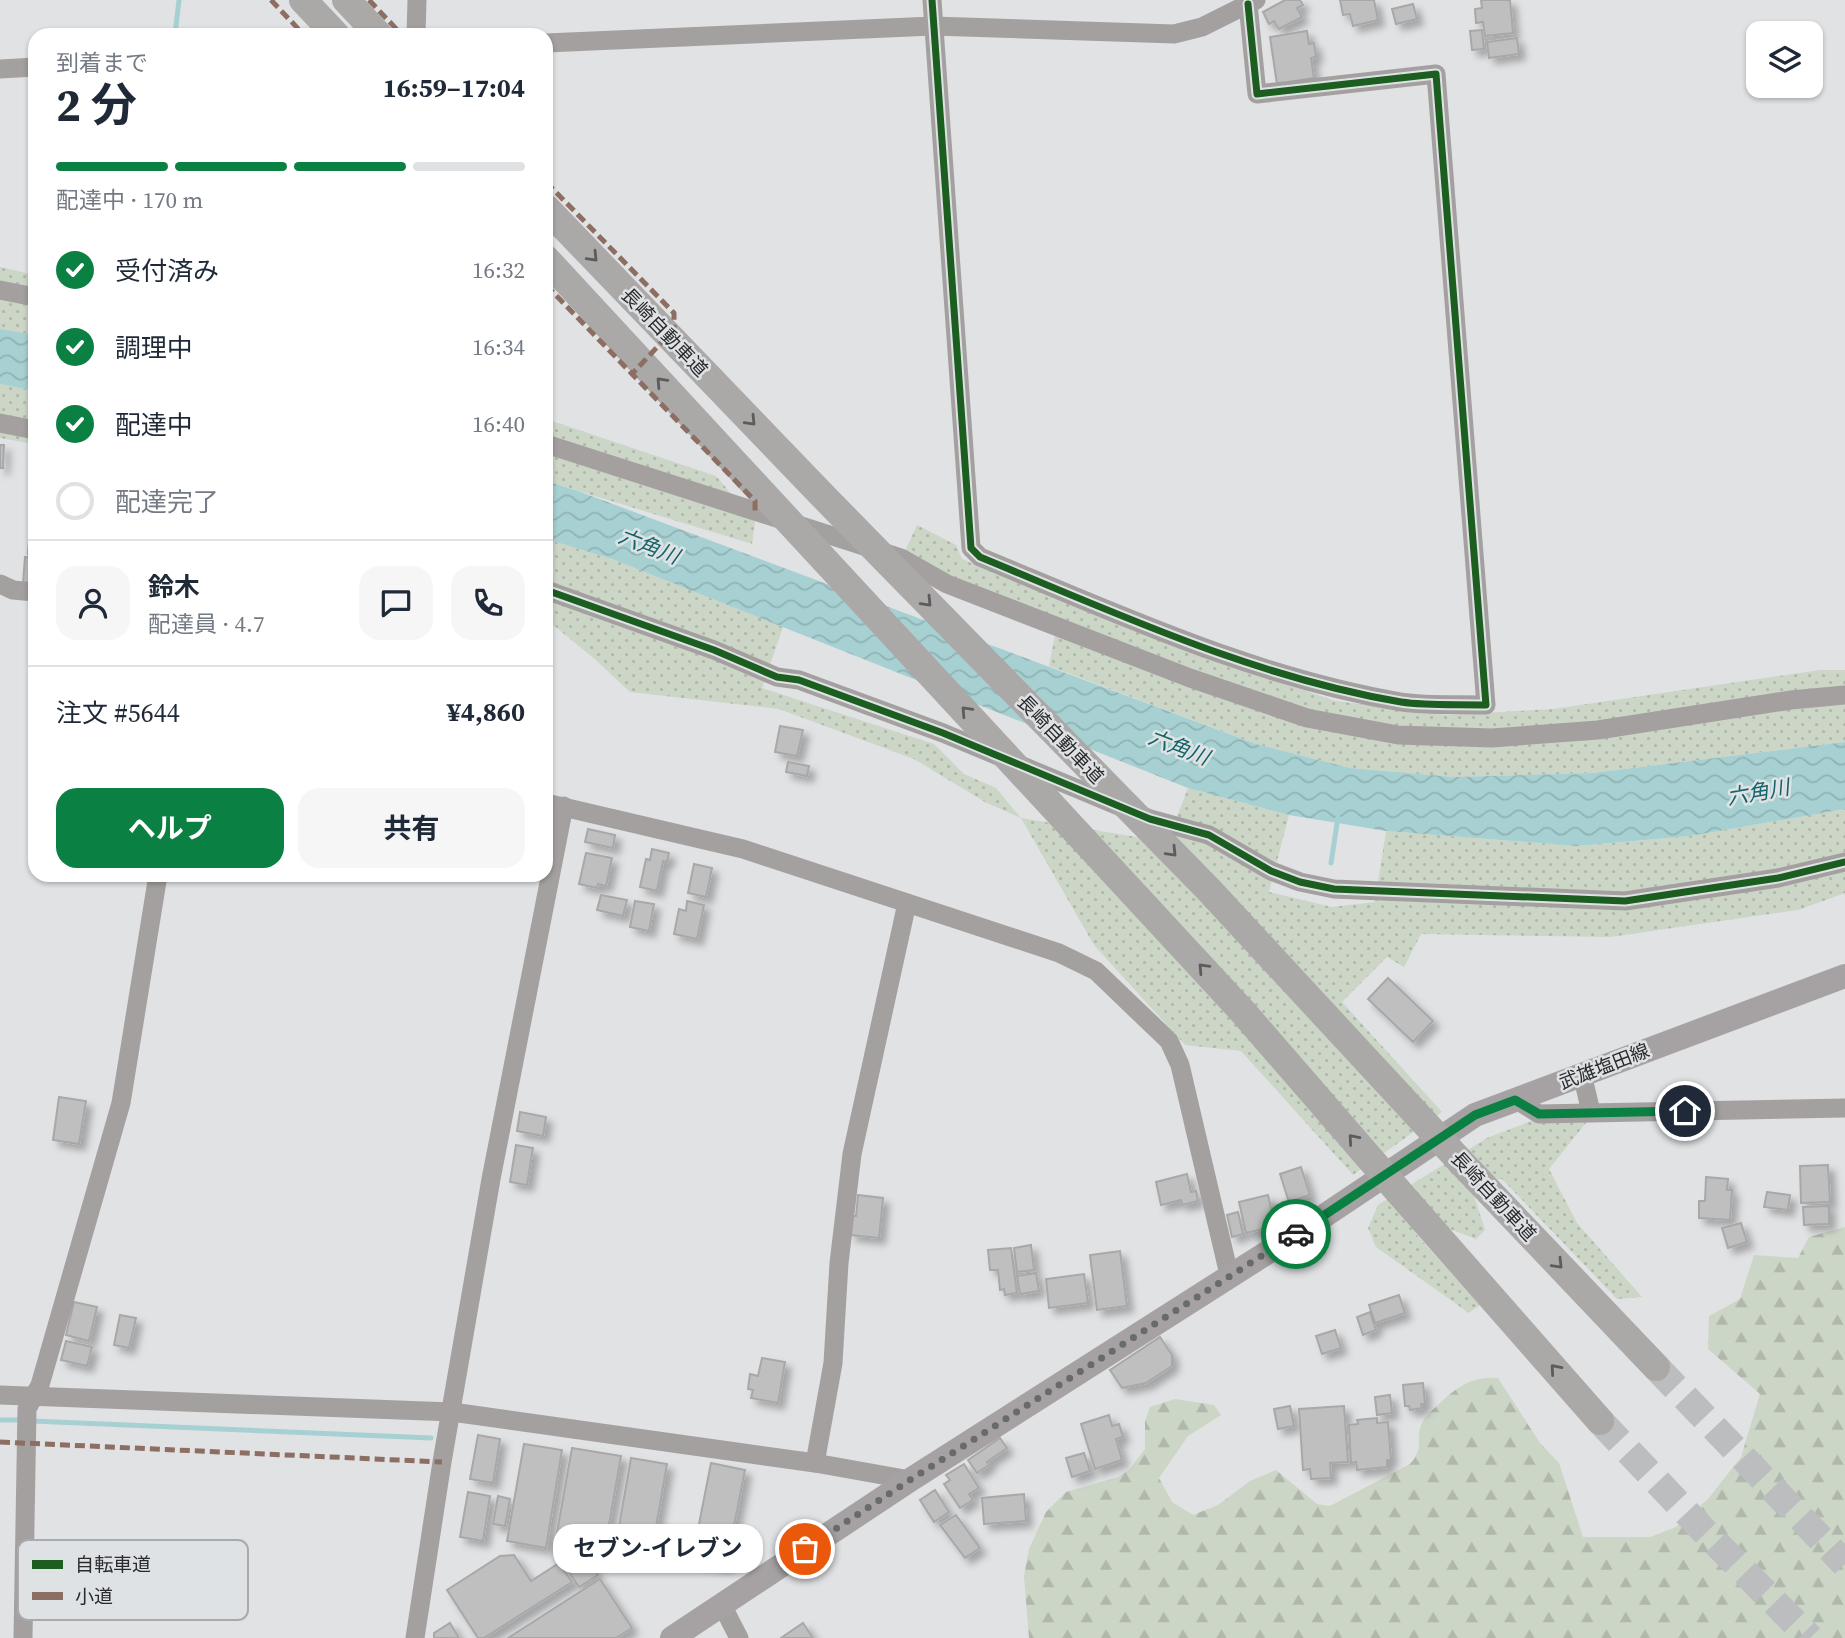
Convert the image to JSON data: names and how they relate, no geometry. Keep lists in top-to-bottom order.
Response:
{
  "streets": {
    "highway": ["長崎自動車道"],
    "main road": ["武雄塩田線"]
  },
  "water": ["六角川"],
  "places": ["セブン-イレブン"],
  "legend": ["自転車道", "小道"],
  "page": {
    "heading": ["2 分", "到着まで", "16:59–17:04"],
    "panel": [
      "鈴木",
      "配達員 · 4.7",
      "注文 #5644",
      "¥4,860"
    ],
    "bar": "配達中 · 170 m",
    "list": [
      ["受付済み", "16:32"],
      ["調理中", "16:34"],
      ["配達中", "16:40"],
      "配達完了"
    ],
    "buttons": ["ヘルプ", "共有"],
    "bubble": "セブン-イレブン"
  }
}
